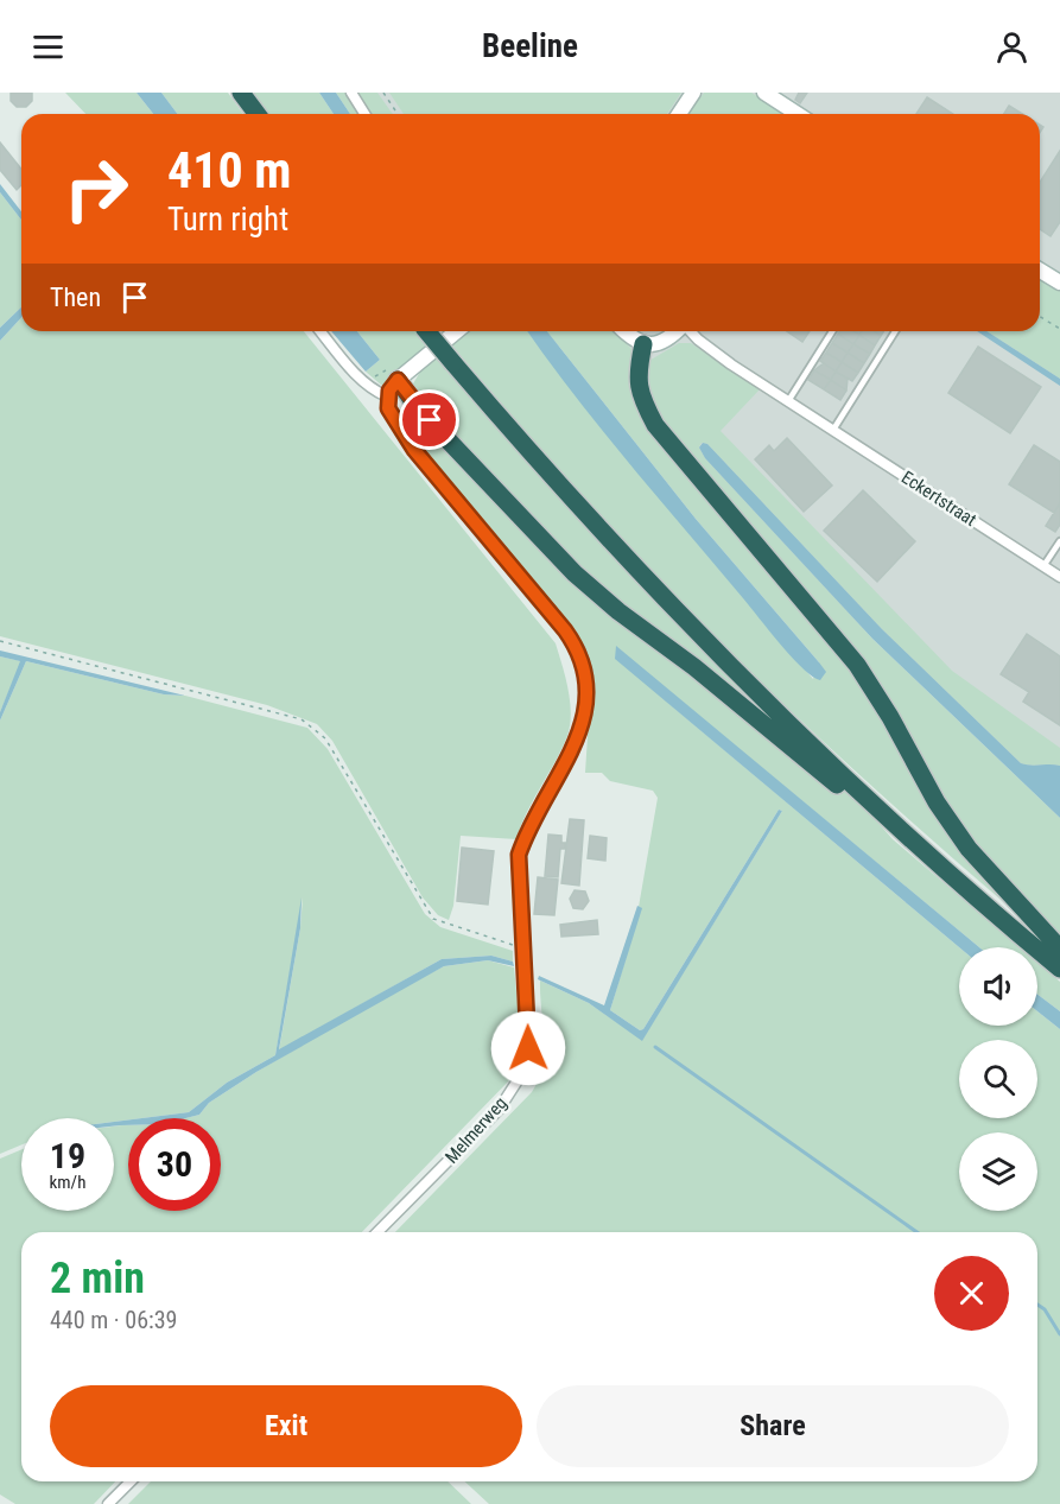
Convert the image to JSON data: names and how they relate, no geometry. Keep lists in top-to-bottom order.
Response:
{
  "streets": {
    "street": ["Eckertstraat", "Melmerweg"]
  },
  "page": {
    "header": "Beeline",
    "turn": ["410 m", "Turn right"],
    "then": "Then",
    "speed": "19 km/h",
    "limit": "30",
    "heading": ["2 min", "440 m · 06:39"],
    "buttons": ["Exit", "Share"]
  }
}
